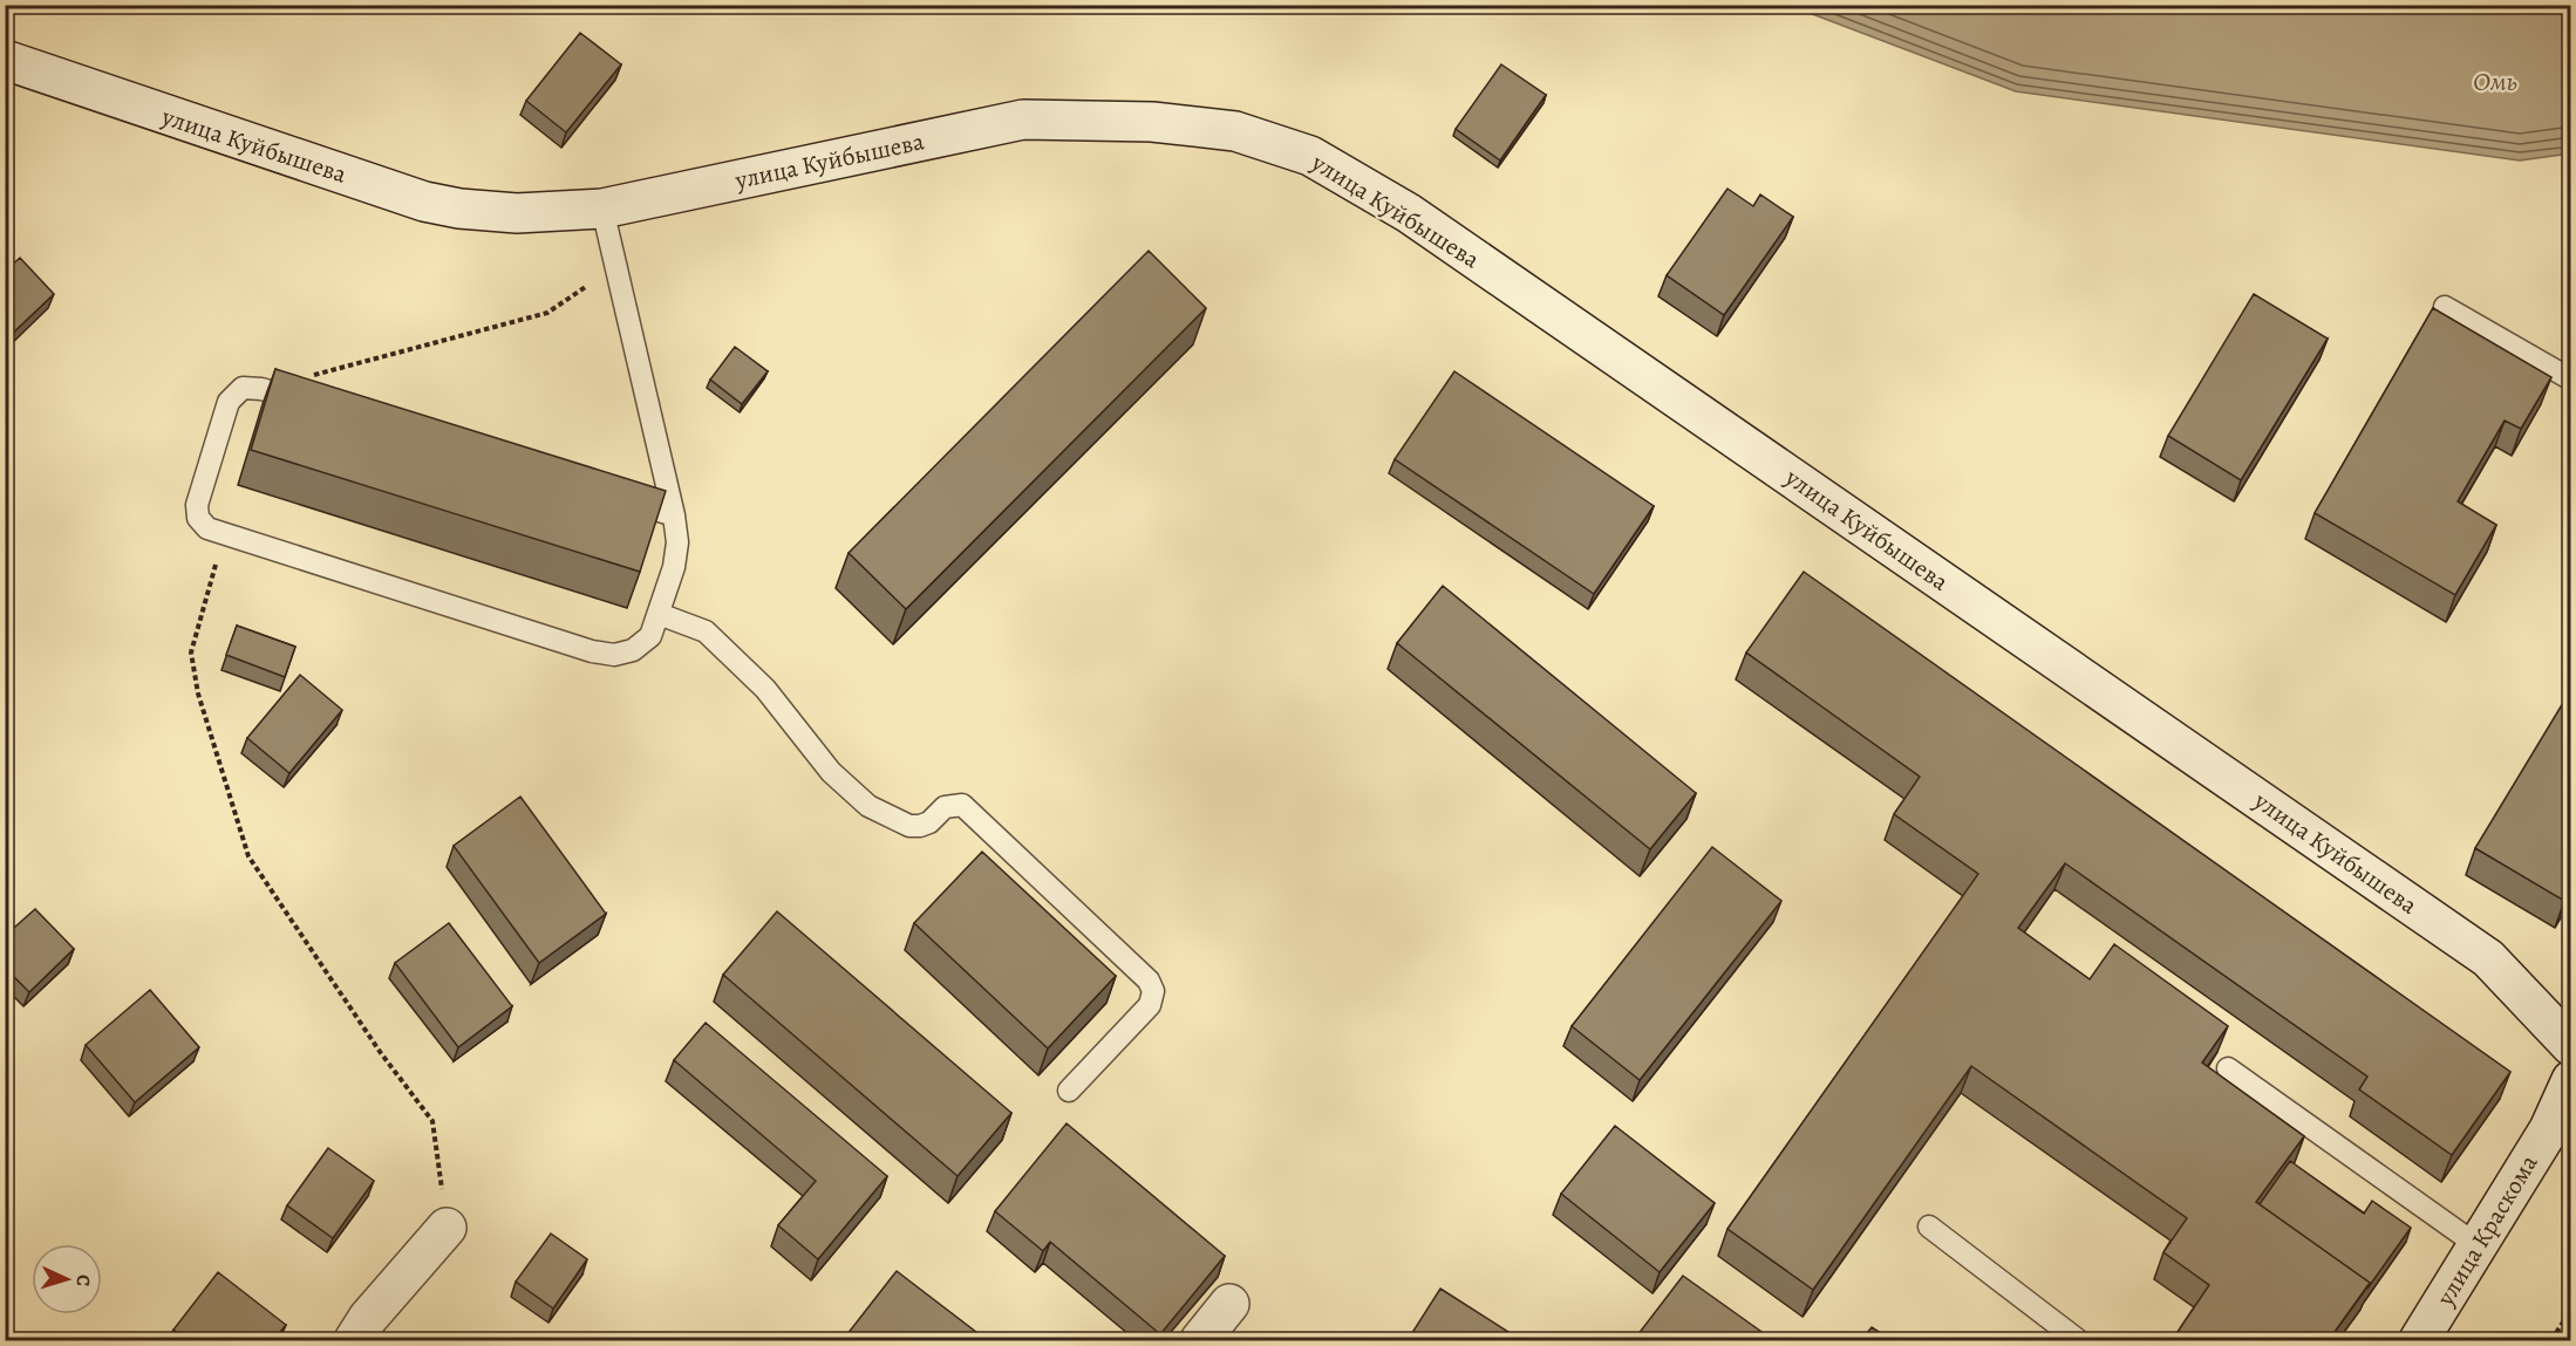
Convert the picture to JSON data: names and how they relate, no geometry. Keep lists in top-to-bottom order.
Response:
{
  "streets": {
    "street": ["улица Куйбышева", "улица Краскома"]
  },
  "water": ["Омь"],
  "north": "right"
}
